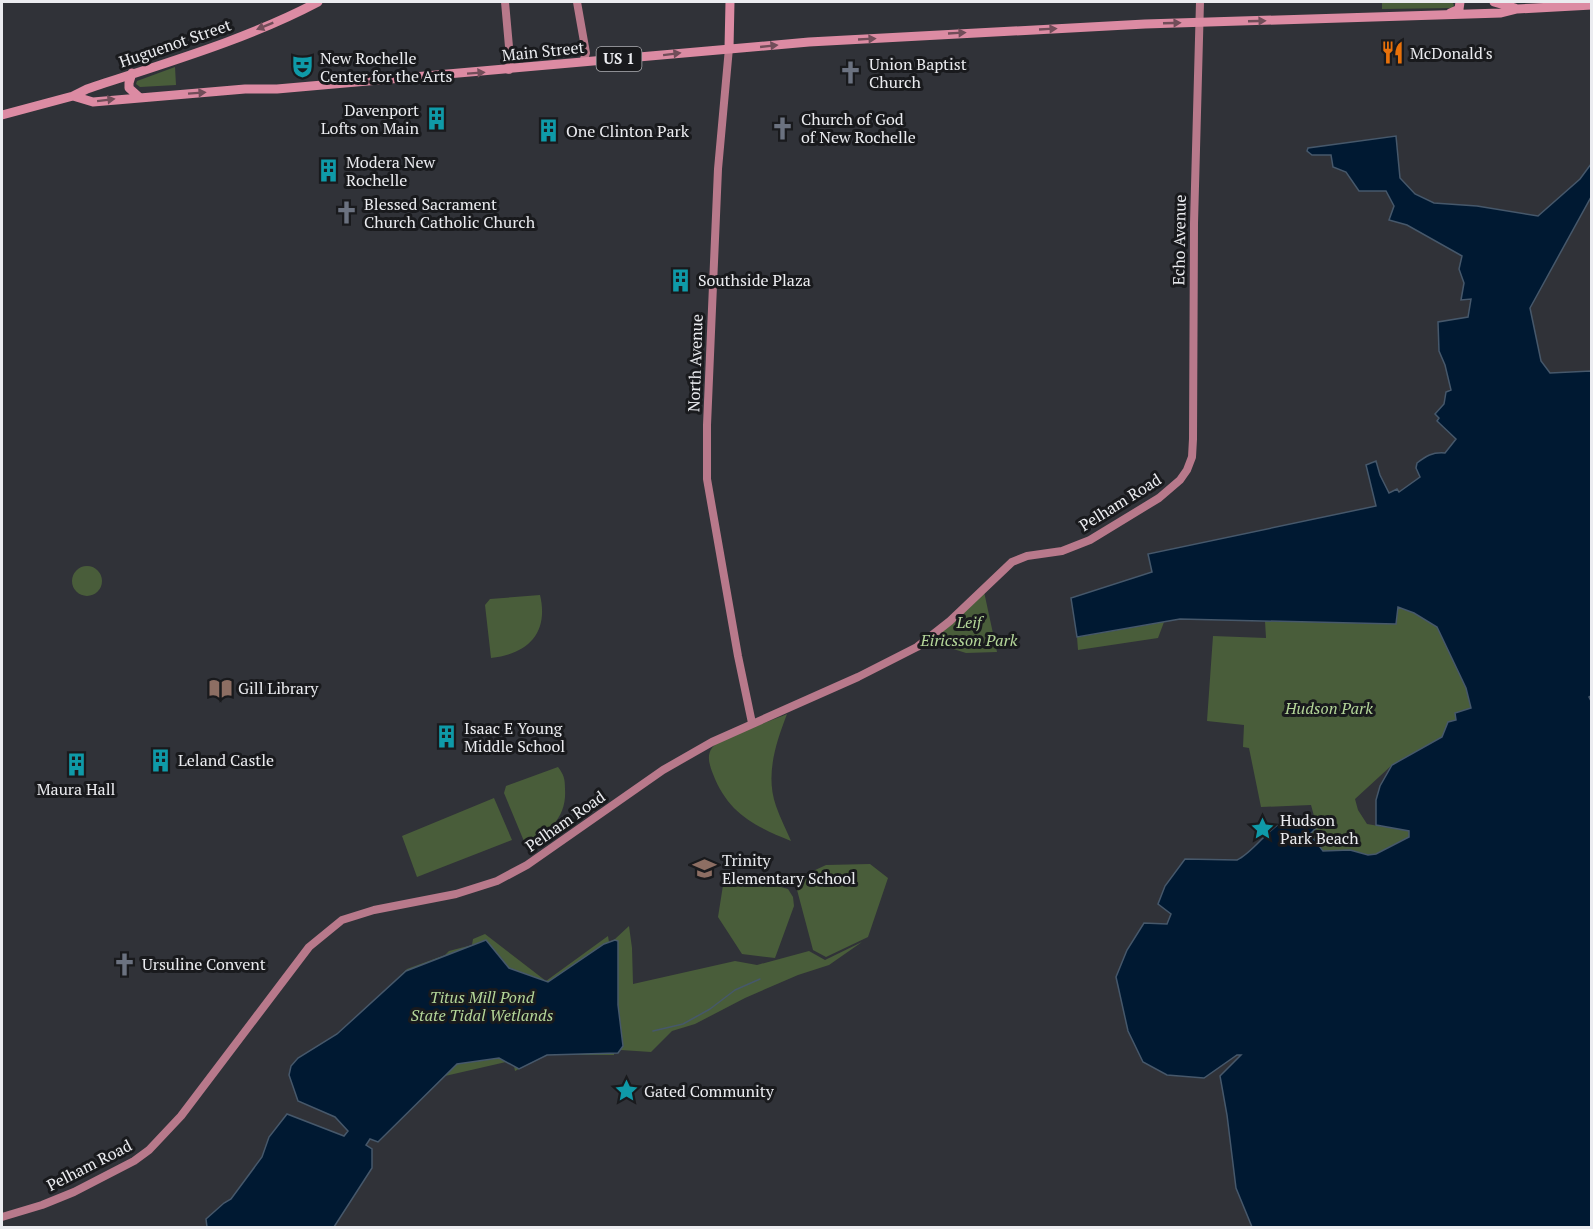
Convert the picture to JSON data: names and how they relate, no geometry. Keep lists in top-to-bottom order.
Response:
{
  "streets": {
    "main road": [
      "Huguenot Street",
      "Main Street",
      "US 1",
      "Echo Avenue",
      "North Avenue",
      "Pelham Road"
    ]
  },
  "crossings": [
    ["Huguenot Street", "Main Street"],
    ["Main Street", "US 1"],
    ["Main Street", "Echo Avenue"],
    ["Main Street", "North Avenue"],
    ["US 1", "Echo Avenue"],
    ["Echo Avenue", "Pelham Road"],
    ["North Avenue", "Pelham Road"]
  ],
  "one_way": ["Huguenot Street", "Main Street"],
  "parks": ["Leif Eiricsson Park", "Hudson Park", "Titus Mill Pond State Tidal Wetlands"],
  "places": {
    "restaurant": ["McDonald's"],
    "theatre": ["New Rochelle Center for the Arts"],
    "church": [
      "Union Baptist Church",
      "Church of God of New Rochelle",
      "Blessed Sacrament Church Catholic Church",
      "Ursuline Convent"
    ],
    "building": [
      "Davenport Lofts on Main",
      "One Clinton Park",
      "Modera New Rochelle",
      "Southside Plaza",
      "Isaac E Young Middle School",
      "Leland Castle",
      "Maura Hall"
    ],
    "library": ["Gill Library"],
    "place": ["Hudson Park Beach", "Gated Community"],
    "school or university": ["Trinity Elementary School"]
  }
}
